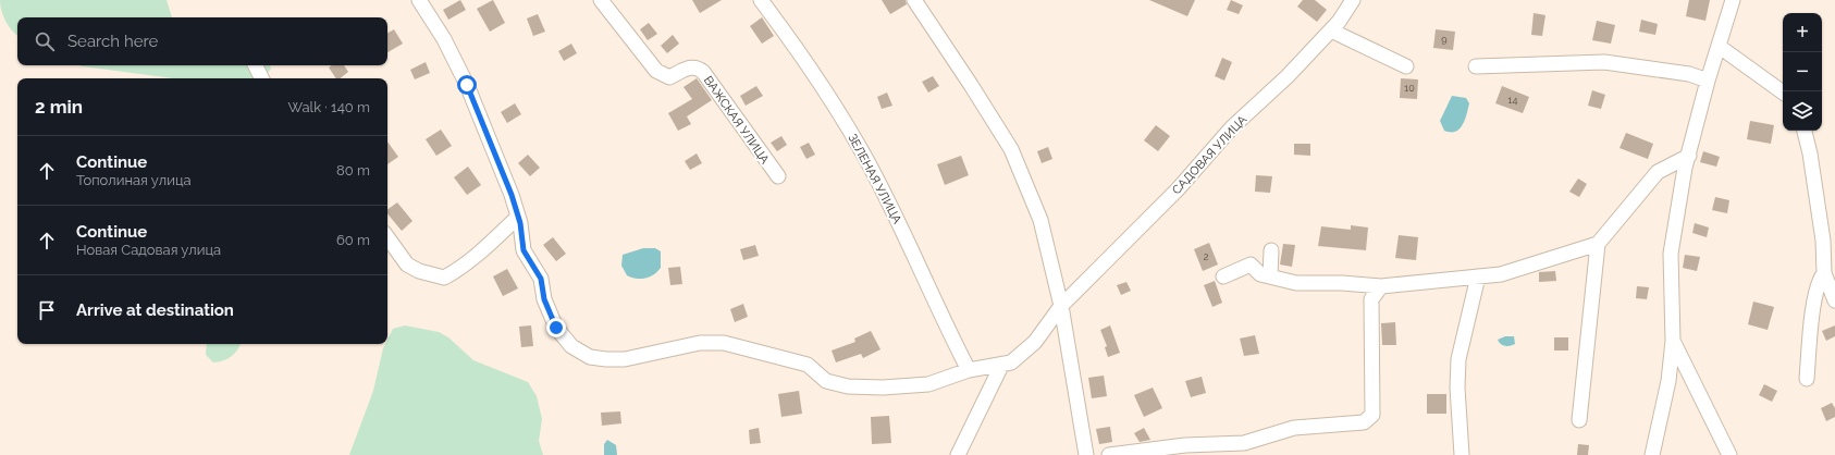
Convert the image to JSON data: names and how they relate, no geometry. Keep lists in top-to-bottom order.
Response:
{
  "streets": {
    "street": ["ВАЖСКАЯ УЛИЦА", "САДОВАЯ УЛИЦА", "ЗЕЛЕНАЯ УЛИЦА"]
  },
  "house_numbers": [
    "9",
    "10",
    "14",
    "2"
  ],
  "page": {
    "map_buttons": ["+", "−"],
    "search": "Search here",
    "heading": ["2 min", "Walk · 140 m"],
    "list": [
      ["Continue", "Тополиная улица", "80 m"],
      ["Continue", "Новая Садовая улица", "60 m"],
      "Arrive at destination"
    ]
  }
}
